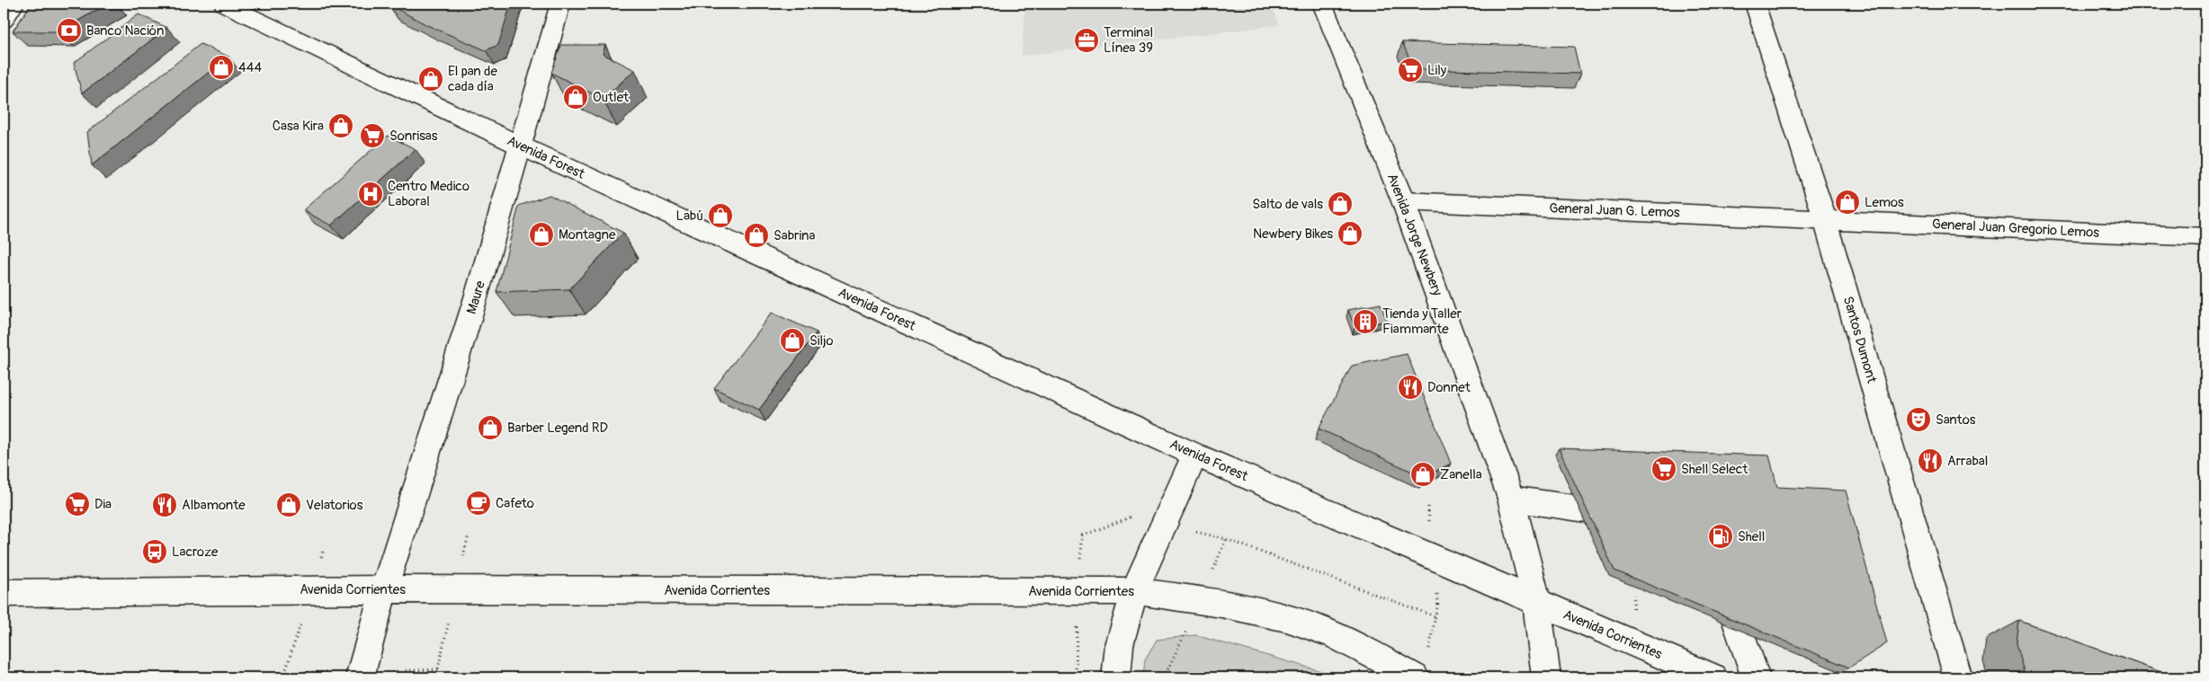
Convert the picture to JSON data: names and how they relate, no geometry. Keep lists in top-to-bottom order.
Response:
{
  "streets": {
    "main road": [
      "Avenida Forest",
      "General Juan G. Lemos",
      "General Juan Gregorio Lemos",
      "Avenida Jorge Newbery",
      "Maure",
      "Santos Dumont",
      "Avenida Corrientes"
    ]
  },
  "crossings": [
    ["Avenida Forest", "Avenida Jorge Newbery"],
    ["Avenida Forest", "Maure"],
    ["Avenida Forest", "Avenida Corrientes"],
    ["General Juan G. Lemos", "General Juan Gregorio Lemos"],
    ["General Juan G. Lemos", "Avenida Jorge Newbery"],
    ["General Juan G. Lemos", "Santos Dumont"],
    ["General Juan Gregorio Lemos", "Santos Dumont"],
    ["Avenida Jorge Newbery", "Avenida Corrientes"],
    ["Maure", "Avenida Corrientes"]
  ],
  "places": {
    "bank": ["Banco Nación"],
    "office": ["Terminal Línea 39"],
    "shop": [
      "444",
      "El pan de cada día",
      "Outlet",
      "Casa Kira",
      "Lemos",
      "Salto de vals",
      "Labú",
      "Newbery Bikes",
      "Montagne",
      "Sabrina",
      "Siljo",
      "Barber Legend RD",
      "Zanella",
      "Velatorios"
    ],
    "supermarket": [
      "Lily",
      "Sonrisas",
      "Shell Select",
      "Dia"
    ],
    "hospital": ["Centro Medico Laboral"],
    "building": ["Tienda y Taller Fiammante"],
    "restaurant": ["Donnet", "Arrabal", "Albamonte"],
    "theatre": ["Santos"],
    "cafe": ["Cafeto"],
    "fuel station": ["Shell"],
    "bus stop": ["Lacroze"]
  }
}
